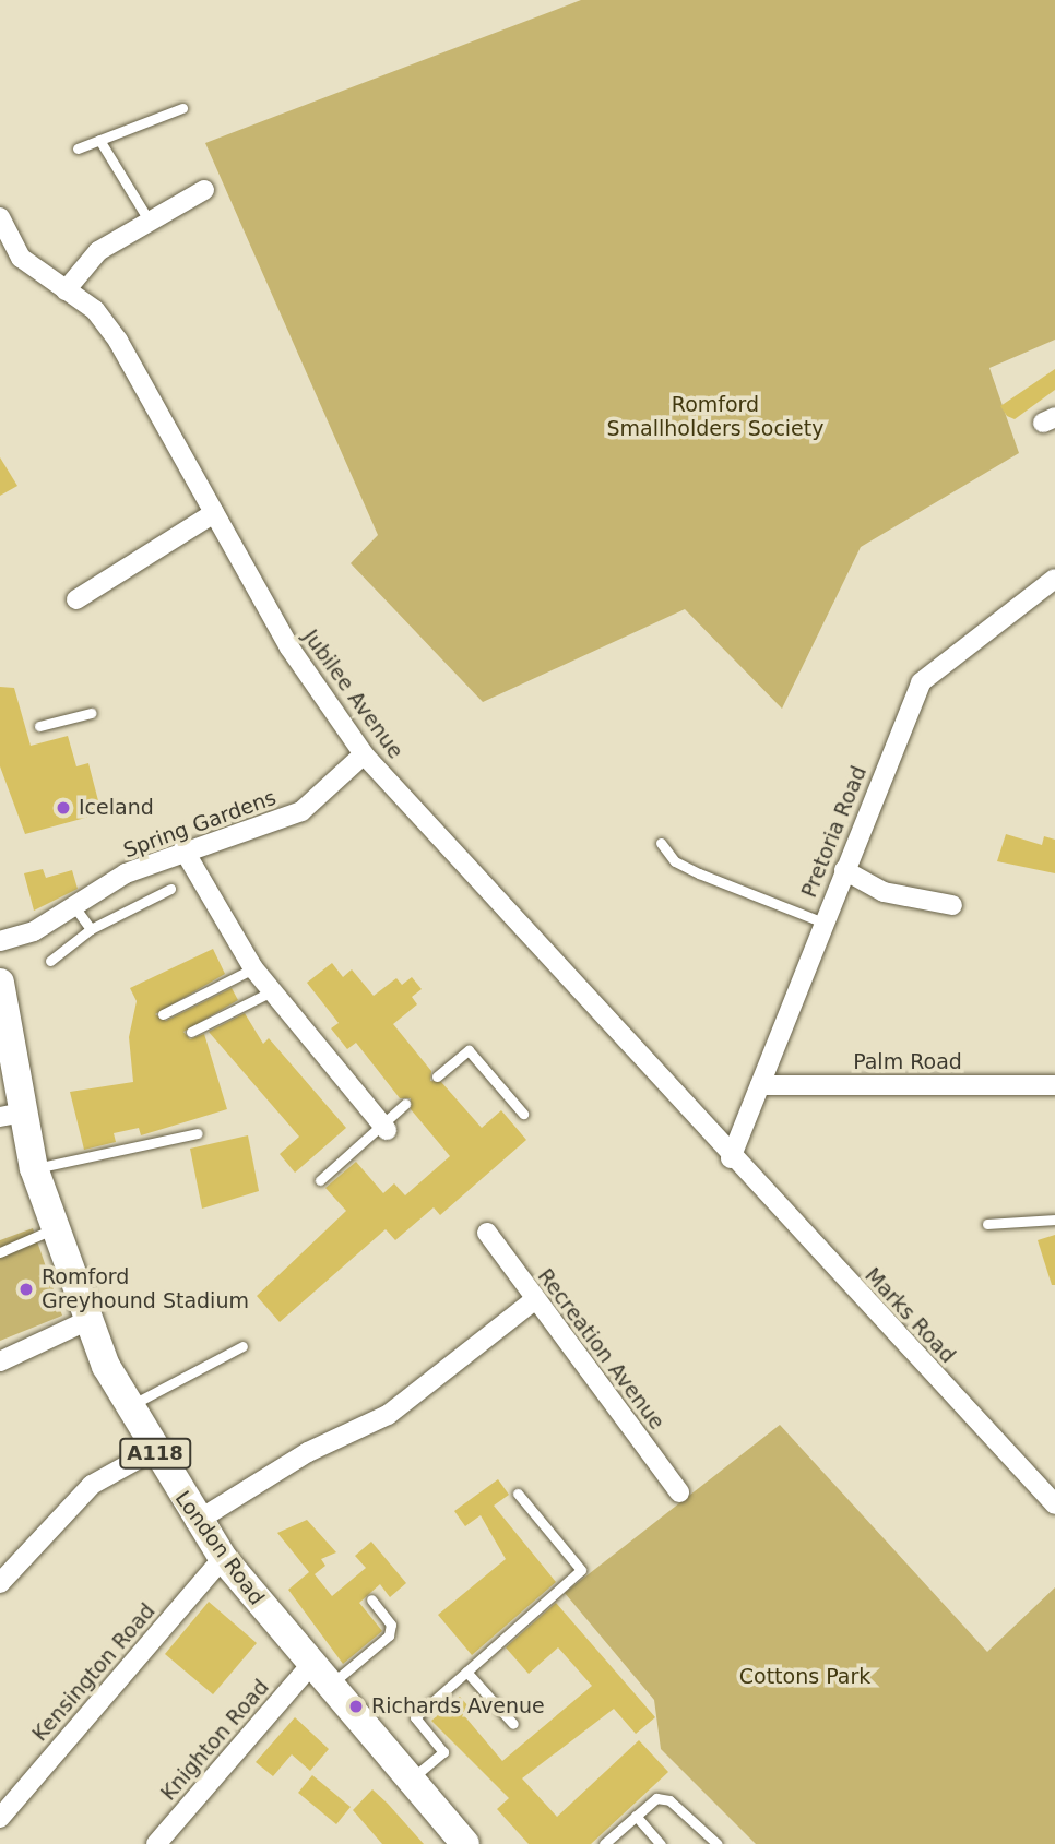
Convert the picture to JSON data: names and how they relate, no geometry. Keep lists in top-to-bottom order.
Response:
{
  "streets": {
    "main road": ["A118", "London Road"],
    "street": [
      "Jubilee Avenue",
      "Spring Gardens",
      "Pretoria Road",
      "Palm Road",
      "Marks Road",
      "Recreation Avenue",
      "Kensington Road",
      "Knighton Road"
    ]
  },
  "crossings": [
    ["Jubilee Avenue", "Spring Gardens"],
    ["Jubilee Avenue", "Pretoria Road"],
    ["Jubilee Avenue", "Marks Road"],
    ["Pretoria Road", "Palm Road"],
    ["Pretoria Road", "Marks Road"],
    ["London Road", "Kensington Road"],
    ["London Road", "Knighton Road"]
  ],
  "parks": ["Romford Smallholders Society", "Cottons Park"],
  "places": ["Iceland", "Romford Greyhound Stadium", "Richards Avenue"]
}
